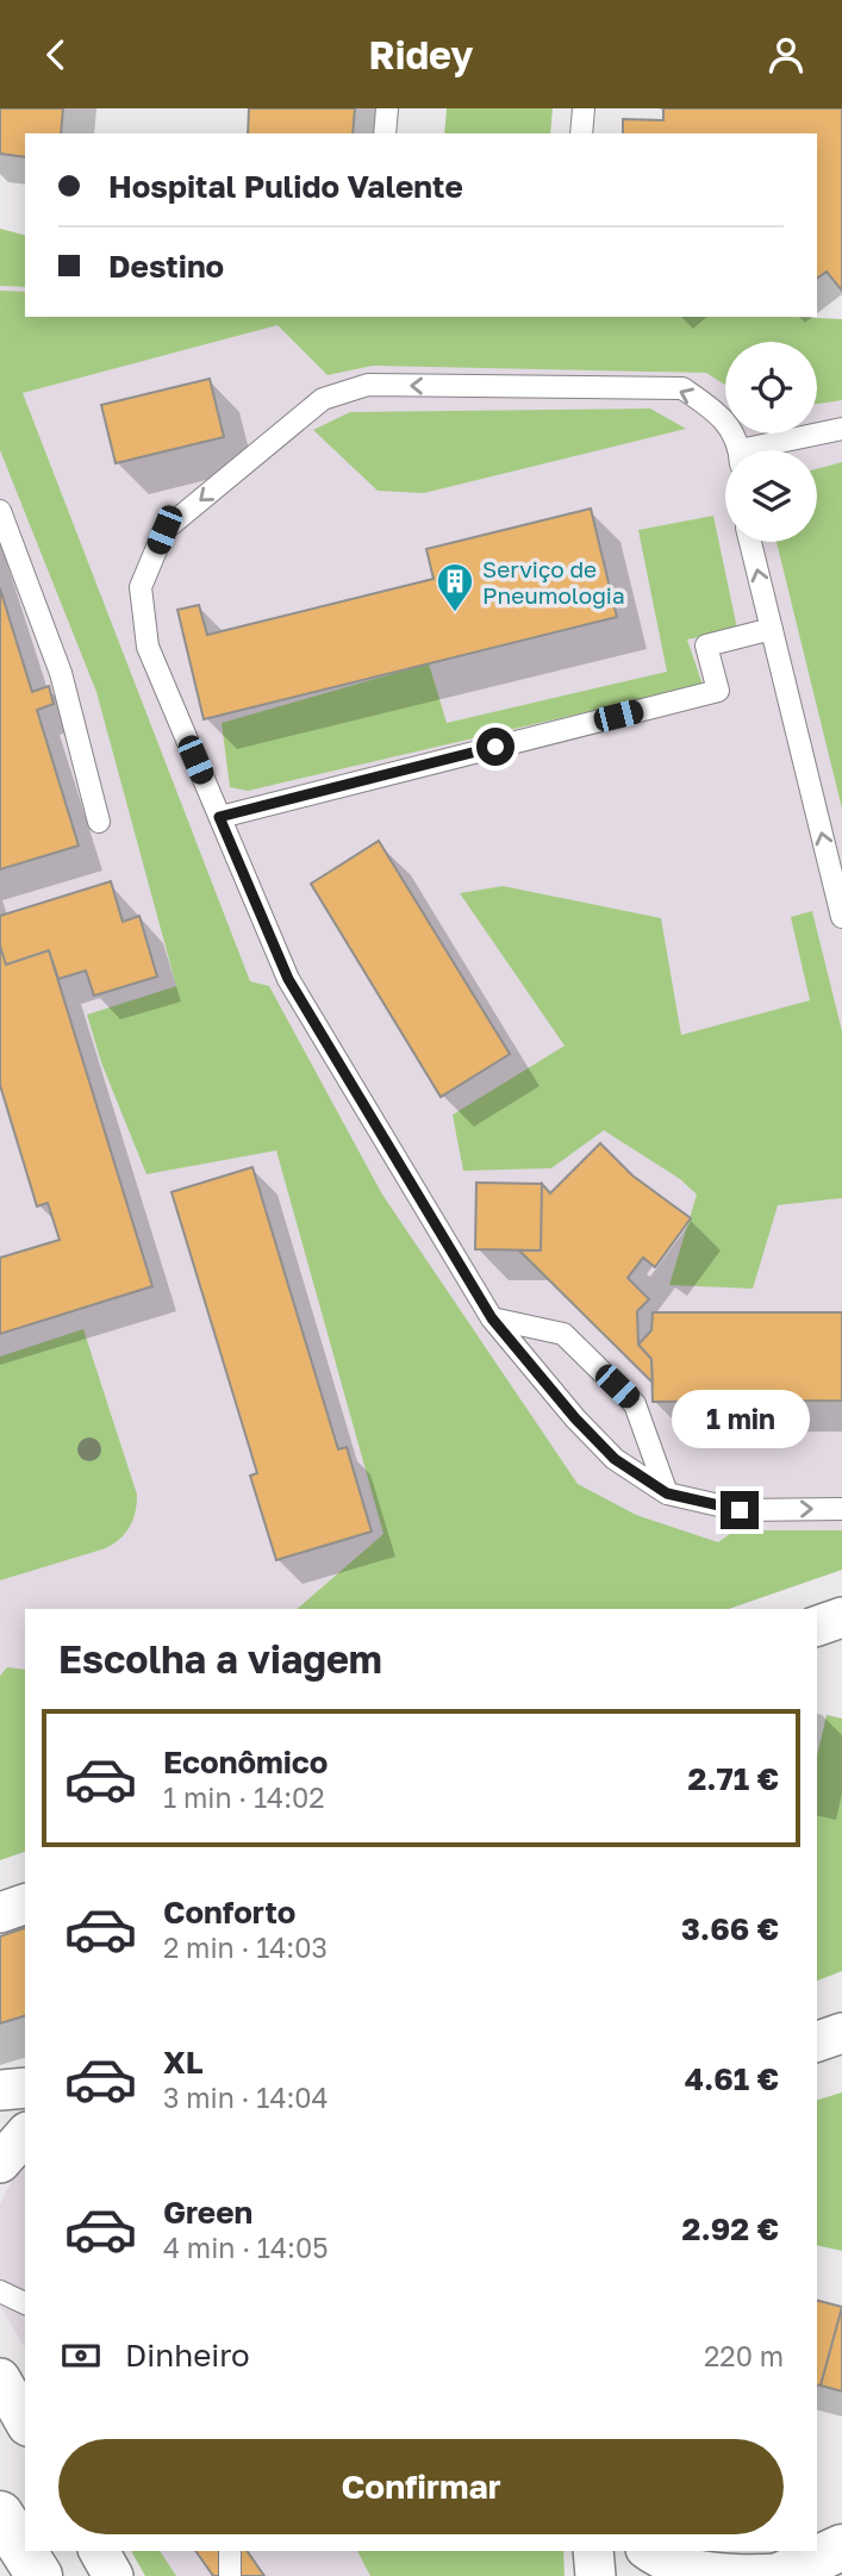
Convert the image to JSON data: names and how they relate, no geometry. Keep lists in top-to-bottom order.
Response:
{
  "places": {
    "building": ["Serviço de Pneumologia"]
  },
  "page": {
    "header": "Ridey",
    "banner": ["Hospital Pulido Valente", "Destino"],
    "bubble": "1 min",
    "heading": "Escolha a viagem",
    "list": [
      {
        "name": "Econômico",
        "note": "1 min · 14:02",
        "value": "2.71 €"
      },
      {
        "name": "Conforto",
        "note": "2 min · 14:03",
        "value": "3.66 €"
      },
      {
        "name": "XL",
        "note": "3 min · 14:04",
        "value": "4.61 €"
      },
      {
        "name": "Green",
        "note": "4 min · 14:05",
        "value": "2.92 €"
      }
    ],
    "pay": ["Dinheiro", "220 m"],
    "buttons": "Confirmar"
  }
}
